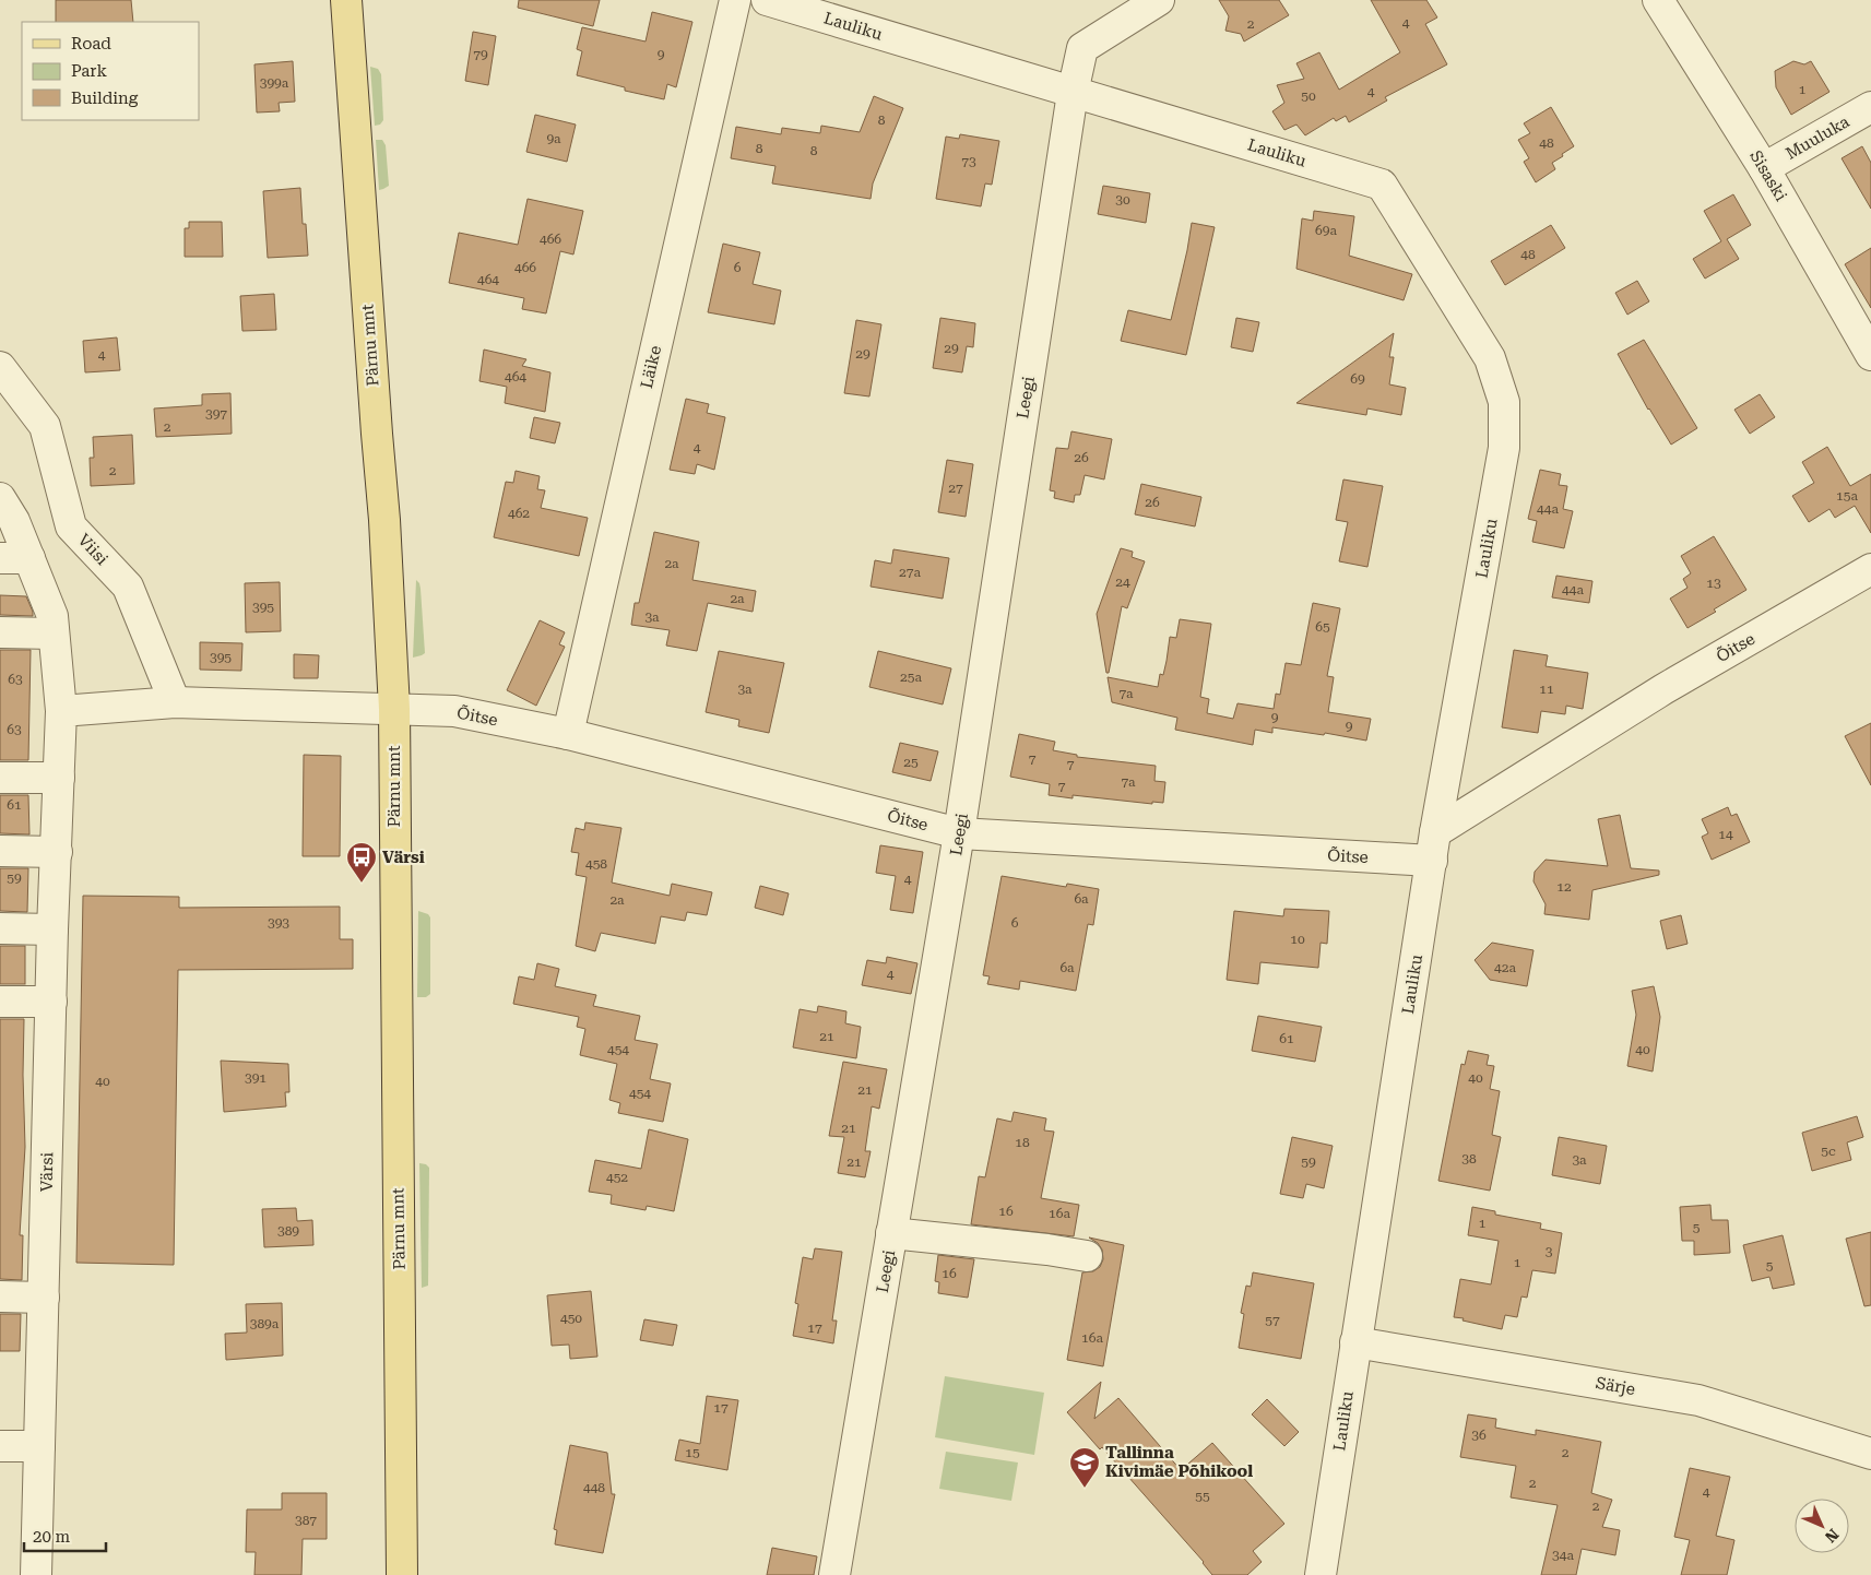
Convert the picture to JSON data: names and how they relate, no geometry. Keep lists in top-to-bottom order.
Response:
{
  "streets": {
    "main road": ["Pärnu mnt"],
    "street": [
      "Lauliku",
      "Muuluka",
      "Sisaski",
      "Läike",
      "Leegi",
      "Viisi",
      "Õitse",
      "Värsi",
      "Särje"
    ]
  },
  "crossings": [
    ["Lauliku", "Leegi"],
    ["Lauliku", "Õitse"],
    ["Lauliku", "Särje"],
    ["Muuluka", "Sisaski"],
    ["Pärnu mnt", "Õitse"],
    ["Läike", "Õitse"],
    ["Leegi", "Õitse"]
  ],
  "places": {
    "bus stop": ["Värsi"],
    "school or university": ["Tallinna Kivimäe Põhikool"]
  },
  "house_numbers": [
    "4",
    "2",
    "79",
    "9",
    "399a",
    "1",
    "4",
    "50",
    "8",
    "9a",
    "48",
    "8",
    "8",
    "73",
    "30",
    "69a",
    "466",
    "48",
    "466",
    "6",
    "464",
    "29",
    "29",
    "4",
    "464",
    "69",
    "397",
    "2",
    "4",
    "26",
    "2",
    "27",
    "15a",
    "26",
    "44a",
    "462",
    "2a",
    "27a",
    "24",
    "13",
    "44a",
    "2a",
    "395",
    "3a",
    "65",
    "395",
    "25a",
    "63",
    "3a",
    "11",
    "7a",
    "9",
    "9",
    "63",
    "7",
    "25",
    "7",
    "7a",
    "7",
    "61",
    "14",
    "458",
    "59",
    "4",
    "12",
    "6a",
    "2a",
    "393",
    "6",
    "10",
    "6a",
    "42a",
    "4",
    "21",
    "61",
    "454",
    "40",
    "391",
    "40",
    "40",
    "21",
    "454",
    "21",
    "18",
    "5c",
    "38",
    "3a",
    "21",
    "59",
    "452",
    "16",
    "16a",
    "1",
    "5",
    "389",
    "3",
    "1",
    "5",
    "16",
    "450",
    "57",
    "389a",
    "17",
    "16a",
    "17",
    "36",
    "15",
    "2",
    "2",
    "448",
    "4",
    "55",
    "2",
    "387",
    "34a"
  ],
  "legend": ["Road", "Park", "Building"],
  "scale_bar": "20 m",
  "north": "bottom right"
}
